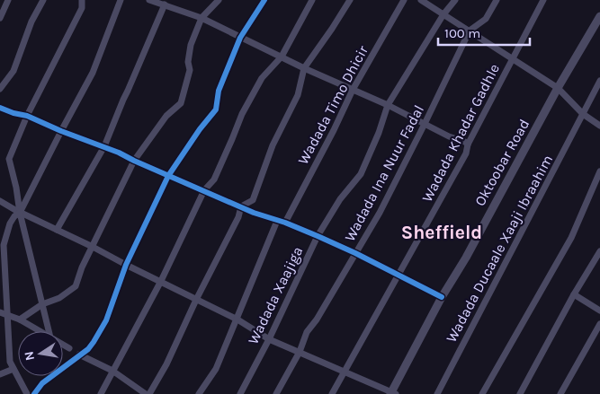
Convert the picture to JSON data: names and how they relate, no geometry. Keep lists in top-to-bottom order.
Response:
{
  "streets": {
    "street": [
      "Wadada Timo Dhicir",
      "Wadada Khadar Gadhle",
      "Oktoobar Road",
      "Wadada Ina Nuur Fadal",
      "Wadada Ducaale Xaaji Ibraahim",
      "Wadada Xaajiga"
    ]
  },
  "districts": ["Sheffield"],
  "scale_bar": "100 m",
  "north": "left"
}
